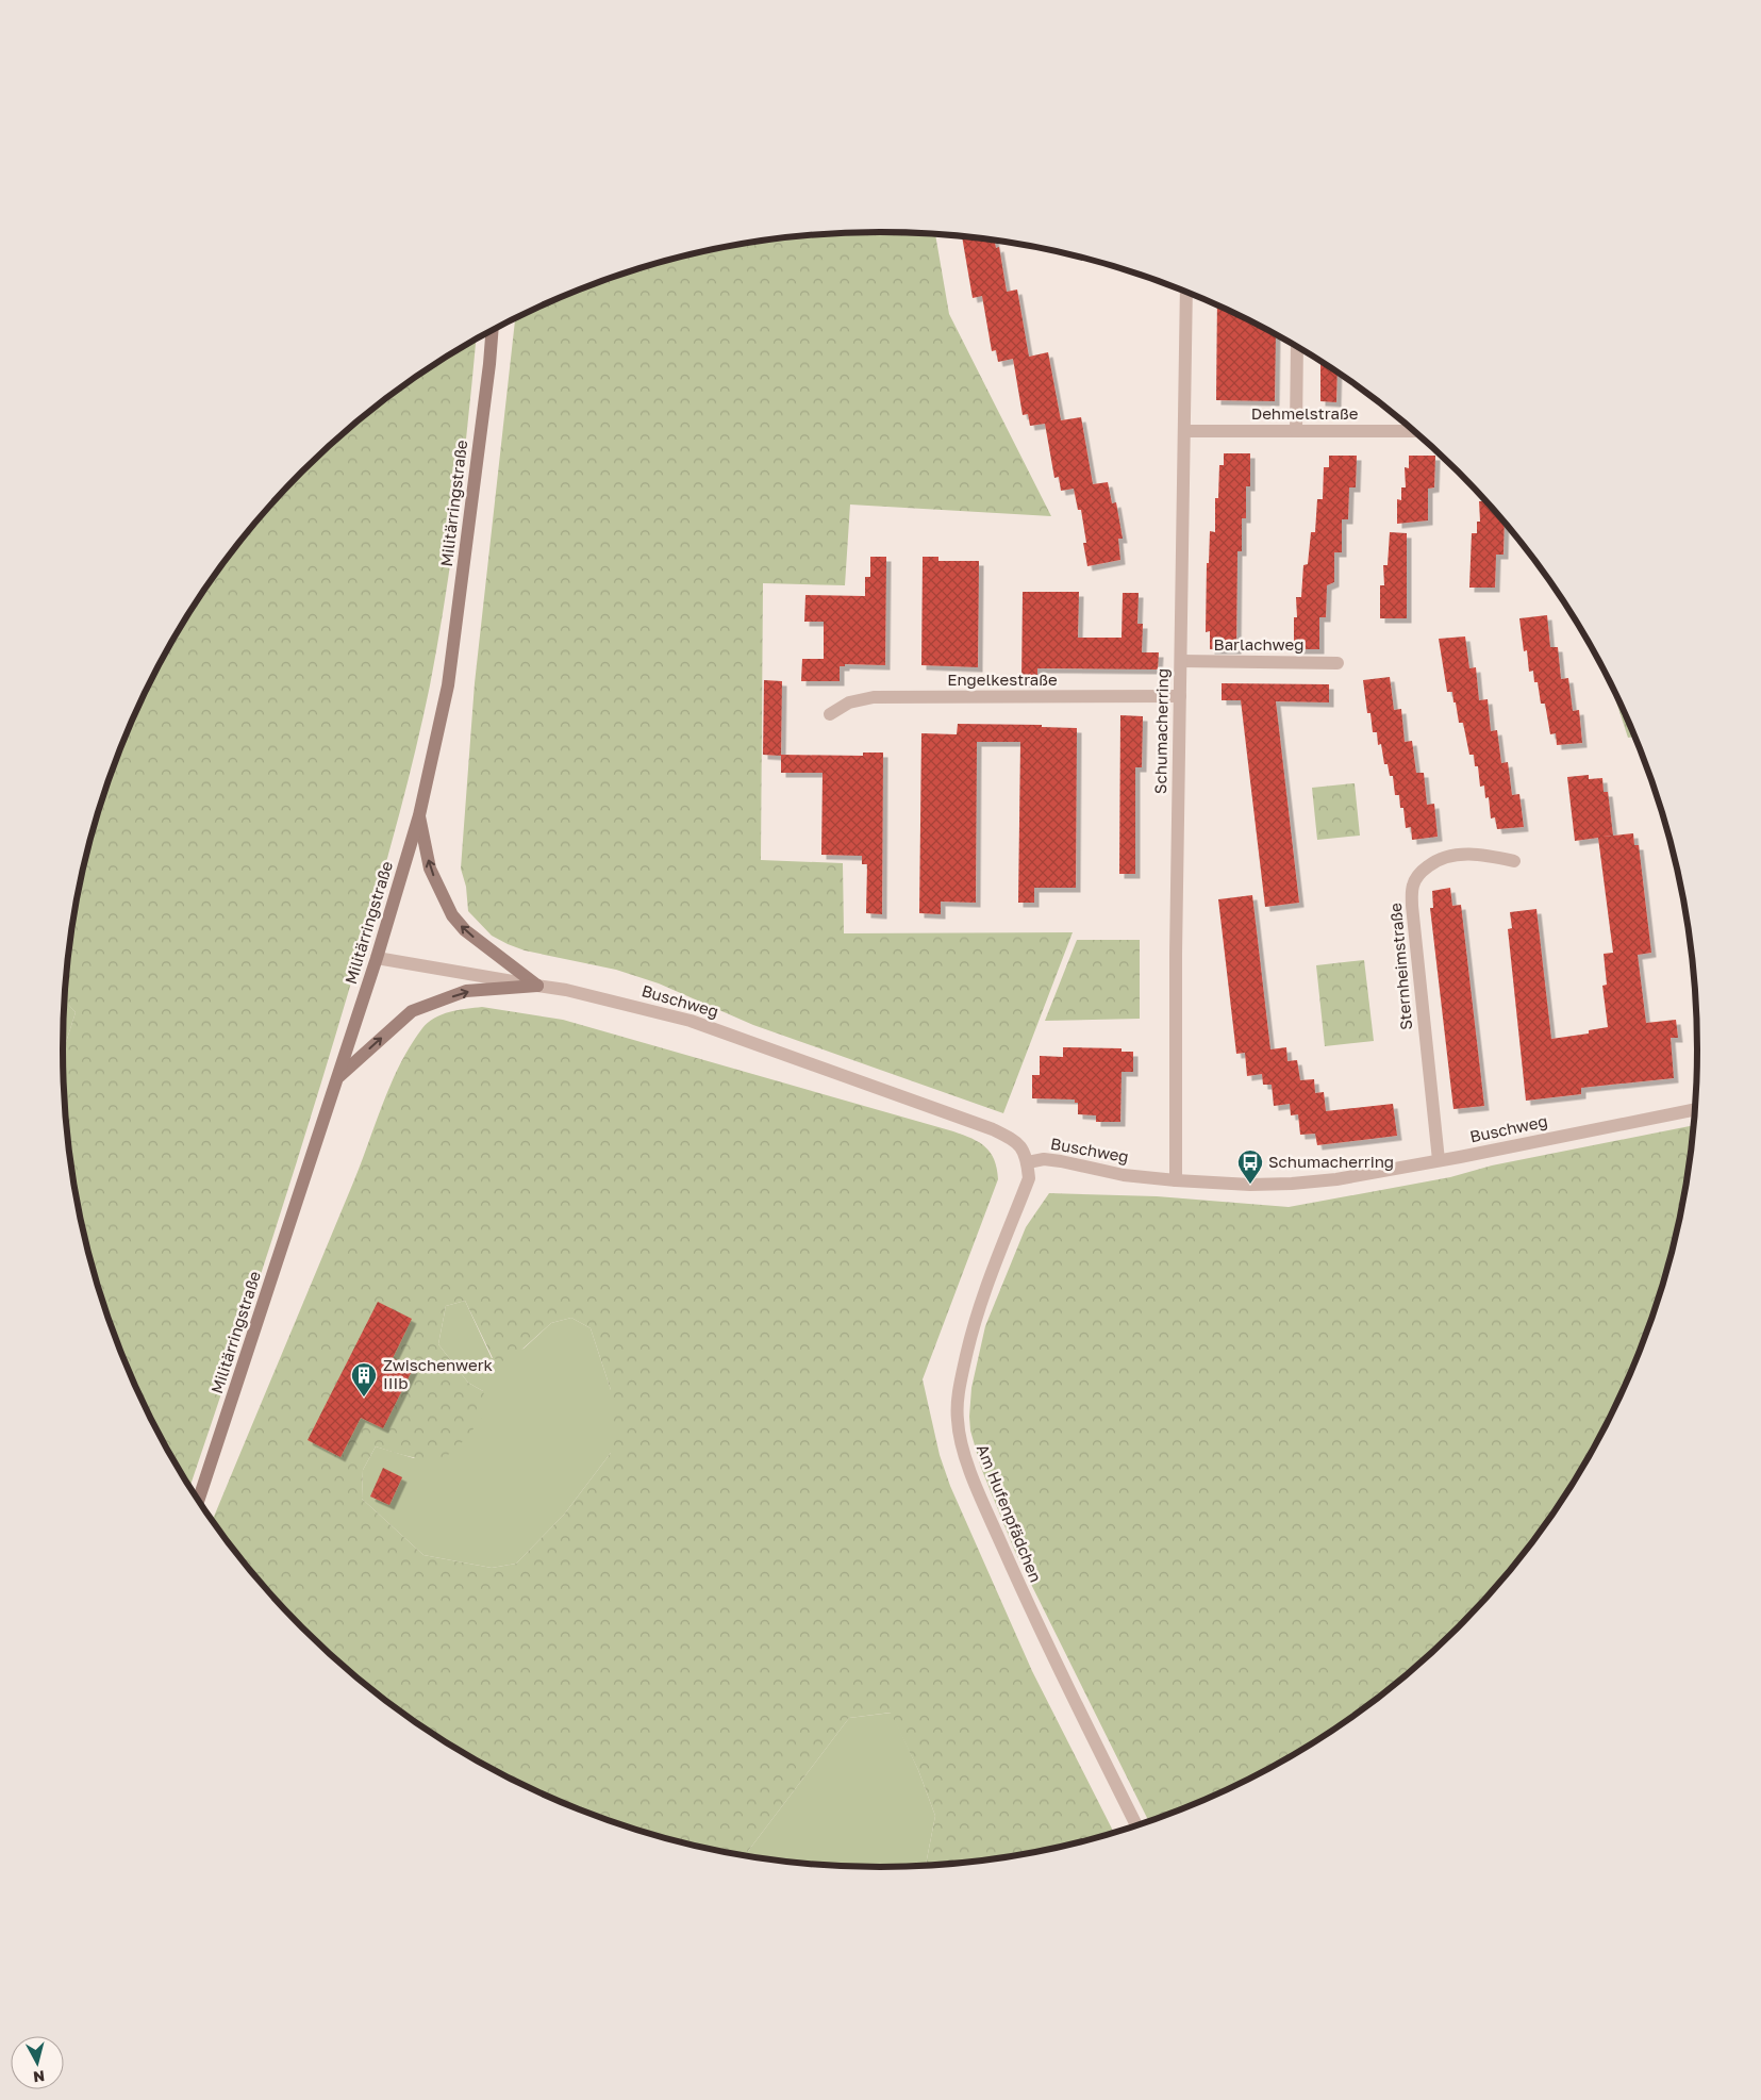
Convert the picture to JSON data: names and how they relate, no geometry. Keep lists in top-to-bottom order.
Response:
{
  "streets": {
    "main road": ["Militärringstraße"],
    "street": [
      "Dehmelstraße",
      "Barlachweg",
      "Engelkestraße",
      "Schumacherring",
      "Sternheimstraße",
      "Buschweg",
      "Am Hufenpfädchen"
    ]
  },
  "crossings": [
    ["Dehmelstraße", "Schumacherring"],
    ["Militärringstraße", "Buschweg"],
    ["Barlachweg", "Schumacherring"],
    ["Engelkestraße", "Schumacherring"],
    ["Schumacherring", "Buschweg"],
    ["Sternheimstraße", "Buschweg"],
    ["Buschweg", "Am Hufenpfädchen"]
  ],
  "places": {
    "bus stop": ["Schumacherring"],
    "building": ["Zwischenwerk IIIb"]
  },
  "north": "bottom"
}
